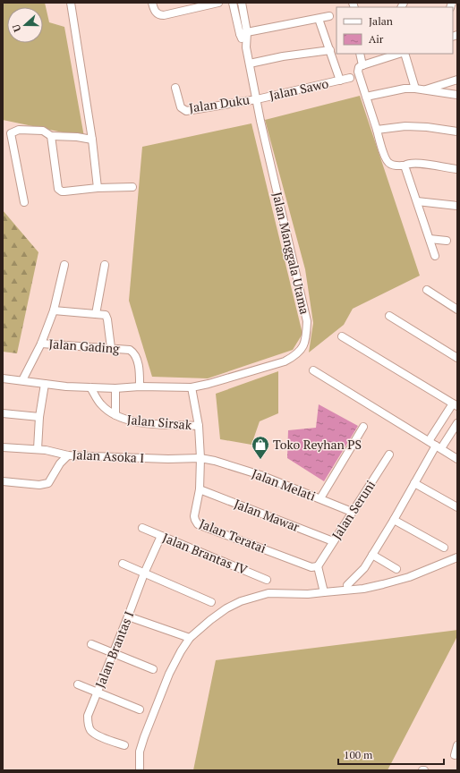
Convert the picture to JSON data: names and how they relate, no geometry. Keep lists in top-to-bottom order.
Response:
{
  "streets": {
    "street": [
      "Jalan Sawo",
      "Jalan Duku",
      "Jalan Manggala Utama",
      "Jalan Gading",
      "Jalan Sirsak",
      "Jalan Asoka I",
      "Jalan Melati",
      "Jalan Seruni",
      "Jalan Mawar",
      "Jalan Teratai",
      "Jalan Brantas IV",
      "Jalan Brantas I"
    ]
  },
  "crossings": [
    ["Jalan Sawo", "Jalan Duku"],
    ["Jalan Sawo", "Jalan Manggala Utama"],
    ["Jalan Duku", "Jalan Manggala Utama"],
    ["Jalan Manggala Utama", "Jalan Gading"],
    ["Jalan Manggala Utama", "Jalan Sirsak"],
    ["Jalan Manggala Utama", "Jalan Teratai"],
    ["Jalan Sirsak", "Jalan Teratai"],
    ["Jalan Asoka I", "Jalan Melati"],
    ["Jalan Asoka I", "Jalan Teratai"],
    ["Jalan Melati", "Jalan Seruni"],
    ["Jalan Seruni", "Jalan Mawar"],
    ["Jalan Seruni", "Jalan Teratai"],
    ["Jalan Mawar", "Jalan Teratai"],
    ["Jalan Brantas IV", "Jalan Brantas I"]
  ],
  "places": {
    "shop": ["Toko Reyhan PS"]
  },
  "legend": ["Jalan", "Air"],
  "scale_bar": "100 m",
  "north": "left"
}
